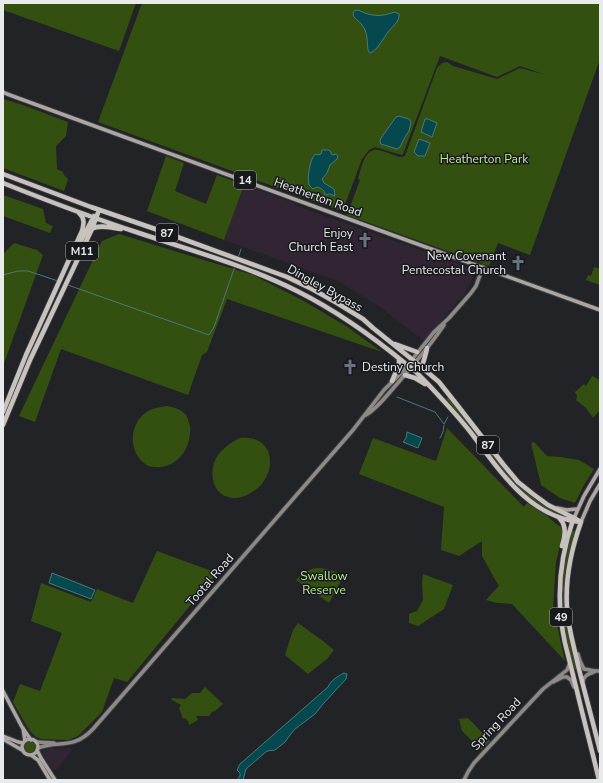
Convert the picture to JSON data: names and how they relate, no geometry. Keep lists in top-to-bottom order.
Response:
{
  "streets": {
    "highway": [
      "87",
      "M11",
      "Dingley Bypass",
      "49"
    ],
    "main road": [
      "14",
      "Heatherton Road",
      "Tootal Road",
      "Spring Road"
    ]
  },
  "crossings": [
    ["Heatherton Road", "Tootal Road"],
    ["87", "Dingley Bypass"],
    ["87", "49"],
    ["M11", "Dingley Bypass"],
    ["Dingley Bypass", "Tootal Road"],
    ["Dingley Bypass", "49"],
    ["49", "Spring Road"]
  ],
  "parks": ["Heatherton Park", "Swallow Reserve"],
  "places": {
    "church": ["Enjoy Church East", "New Covenant Pentecostal Church", "Destiny Church"]
  }
}
